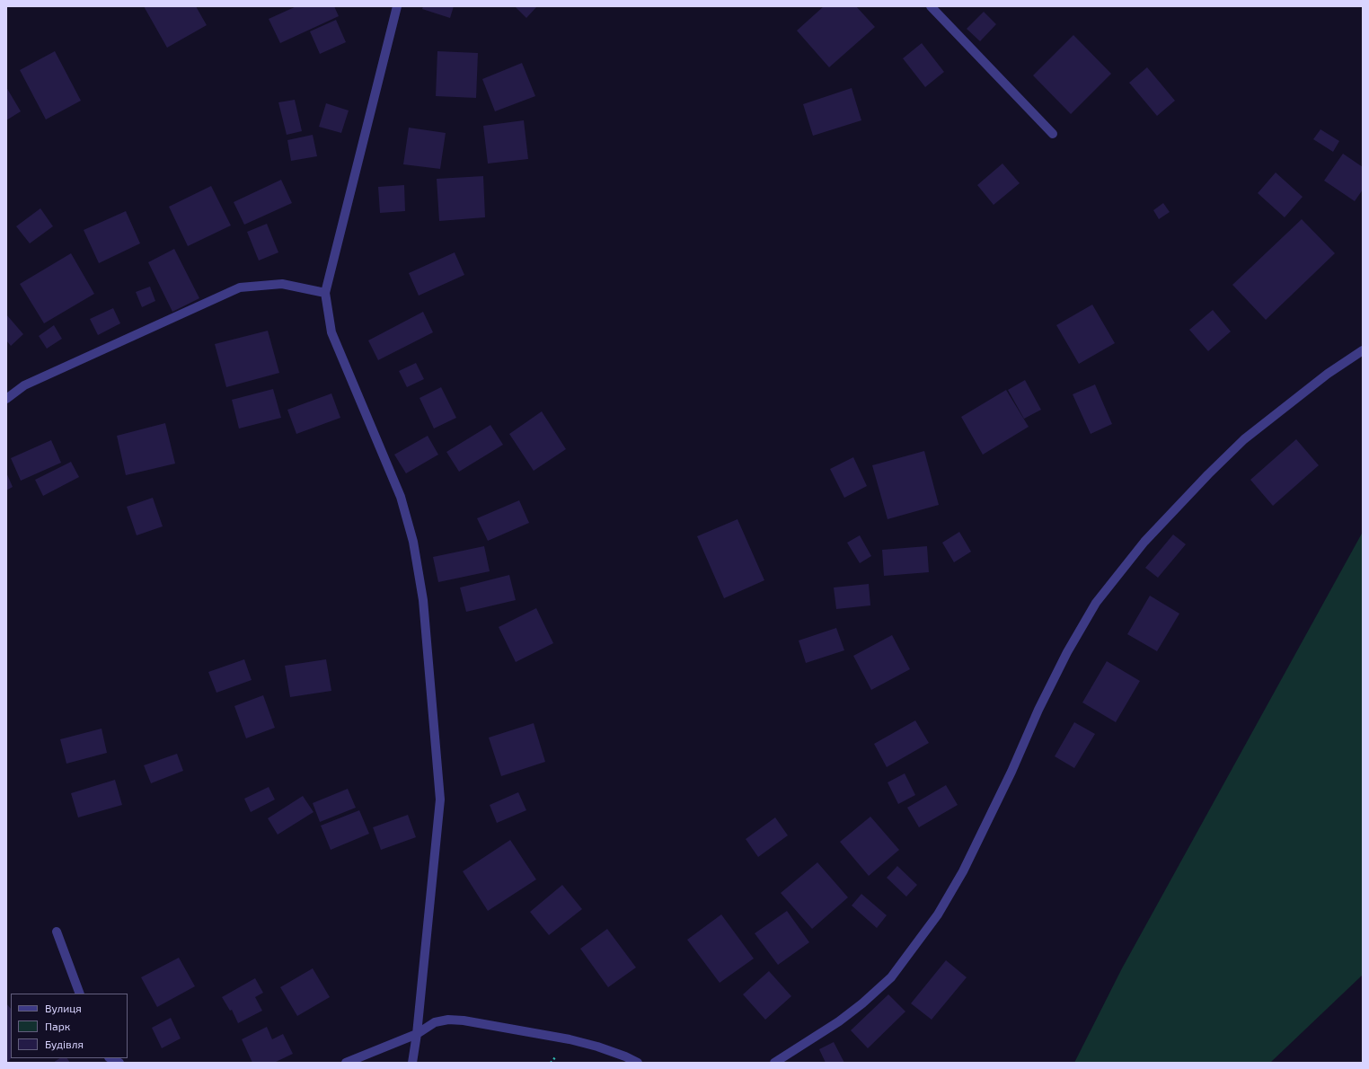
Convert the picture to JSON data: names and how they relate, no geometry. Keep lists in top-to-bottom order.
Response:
{
  "legend": ["Вулиця", "Парк", "Будівля"]
}
